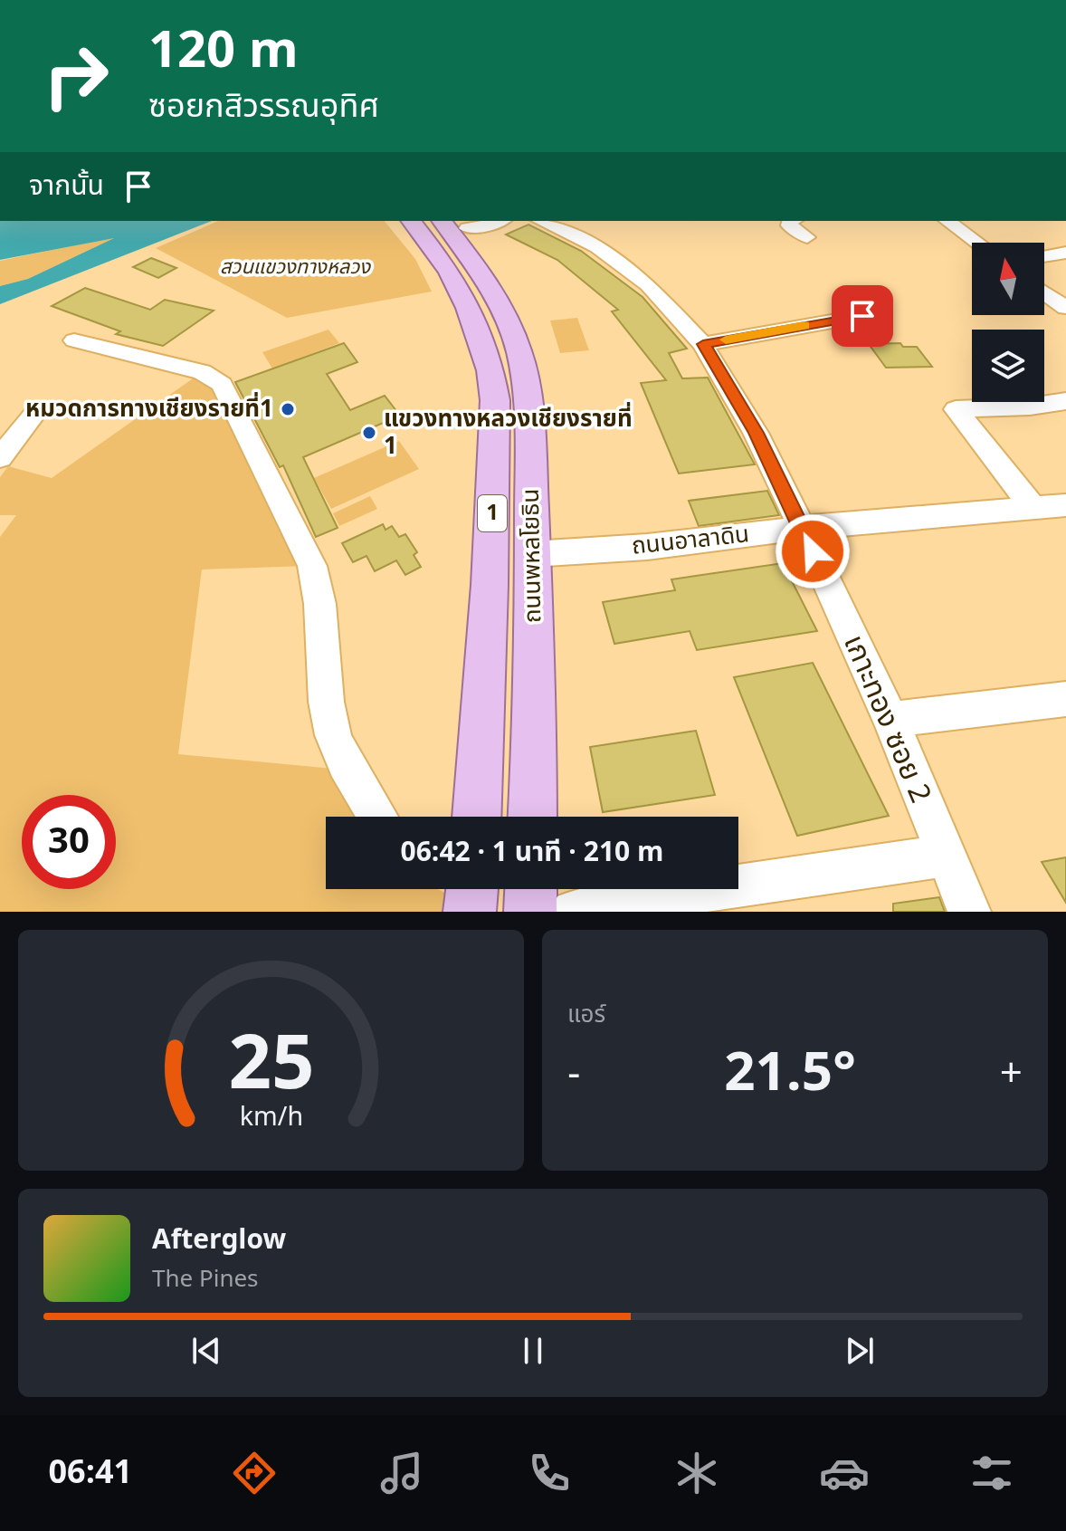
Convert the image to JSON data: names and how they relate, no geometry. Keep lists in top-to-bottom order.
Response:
{
  "streets": {
    "main road": ["1", "ถนนพหลโยธิน"],
    "street": ["ถนนอาลาดิน", "เกาะทอง ซอย 2"]
  },
  "crossings": [
    ["ถนนอาลาดิน", "ถนนพหลโยธิน"],
    ["ถนนอาลาดิน", "เกาะทอง ซอย 2"]
  ],
  "parks": ["สวนแขวงทางหลวง"],
  "places": ["หมวดการทางเชียงรายที่1", "แขวงทางหลวงเชียงรายที่ 1"],
  "north": "top",
  "page": {
    "turn": ["120 m", "ซอยกสิวรรณอุทิศ"],
    "then": "จากนั้น",
    "limit": "30",
    "trip": "06:42 · 1 นาที · 210 m",
    "tile": "แอร์",
    "heat": ["−", "21.5°", "+"],
    "song": ["Afterglow", "The Pines"],
    "tabs": "06:41",
    "gauge": ["25", "km/h"]
  }
}
